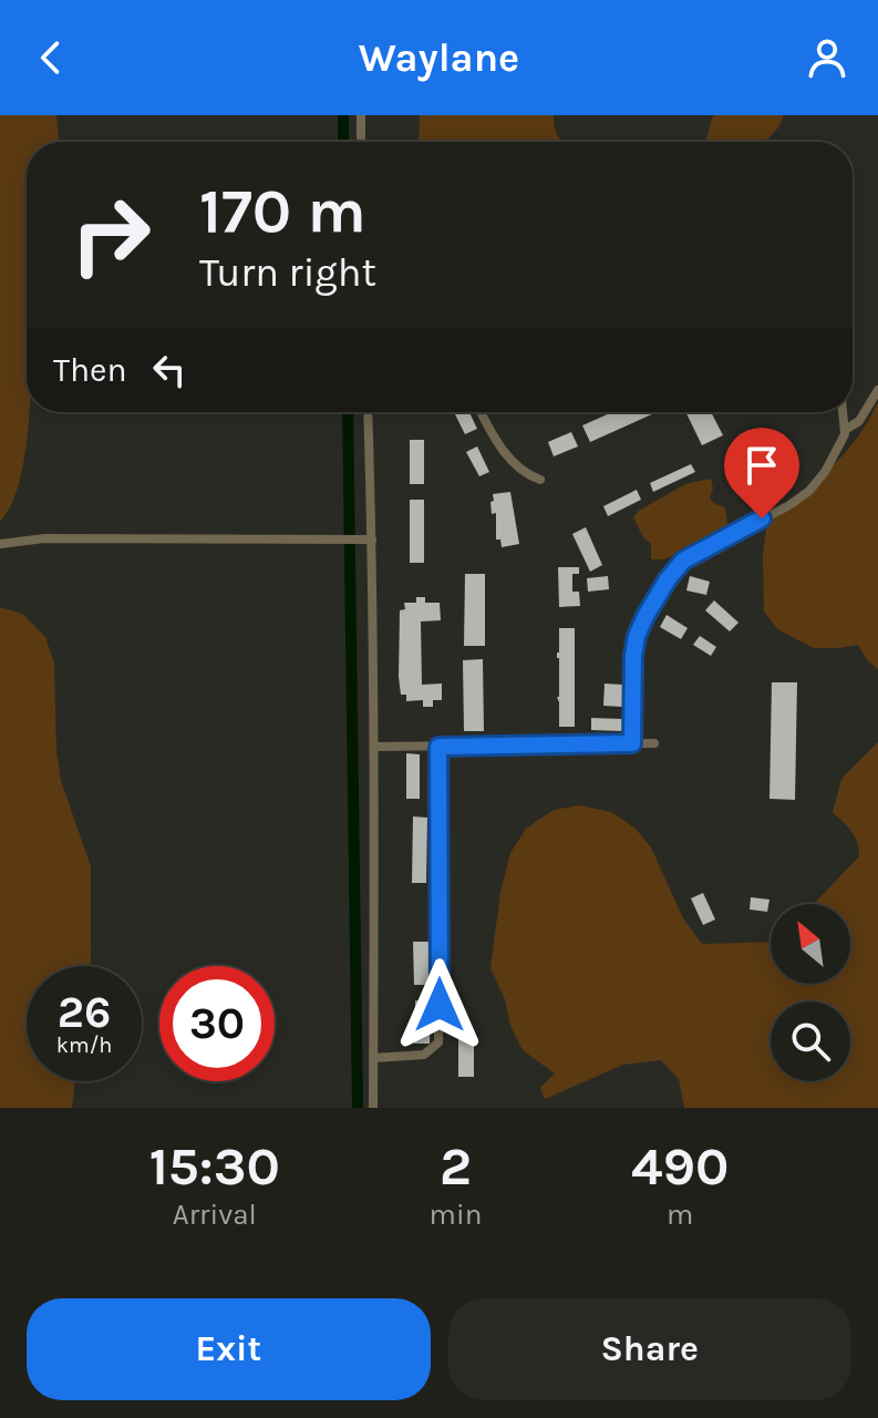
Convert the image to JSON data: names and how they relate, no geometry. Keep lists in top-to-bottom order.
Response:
{
  "north": "top left",
  "page": {
    "header": "Waylane",
    "turn": ["170 m", "Turn right"],
    "then": "Then",
    "speed": "26 km/h",
    "limit": "30",
    "eta": [
      "15:30",
      "Arrival",
      "2",
      "min",
      "490",
      "m"
    ],
    "buttons": ["Exit", "Share"]
  }
}
